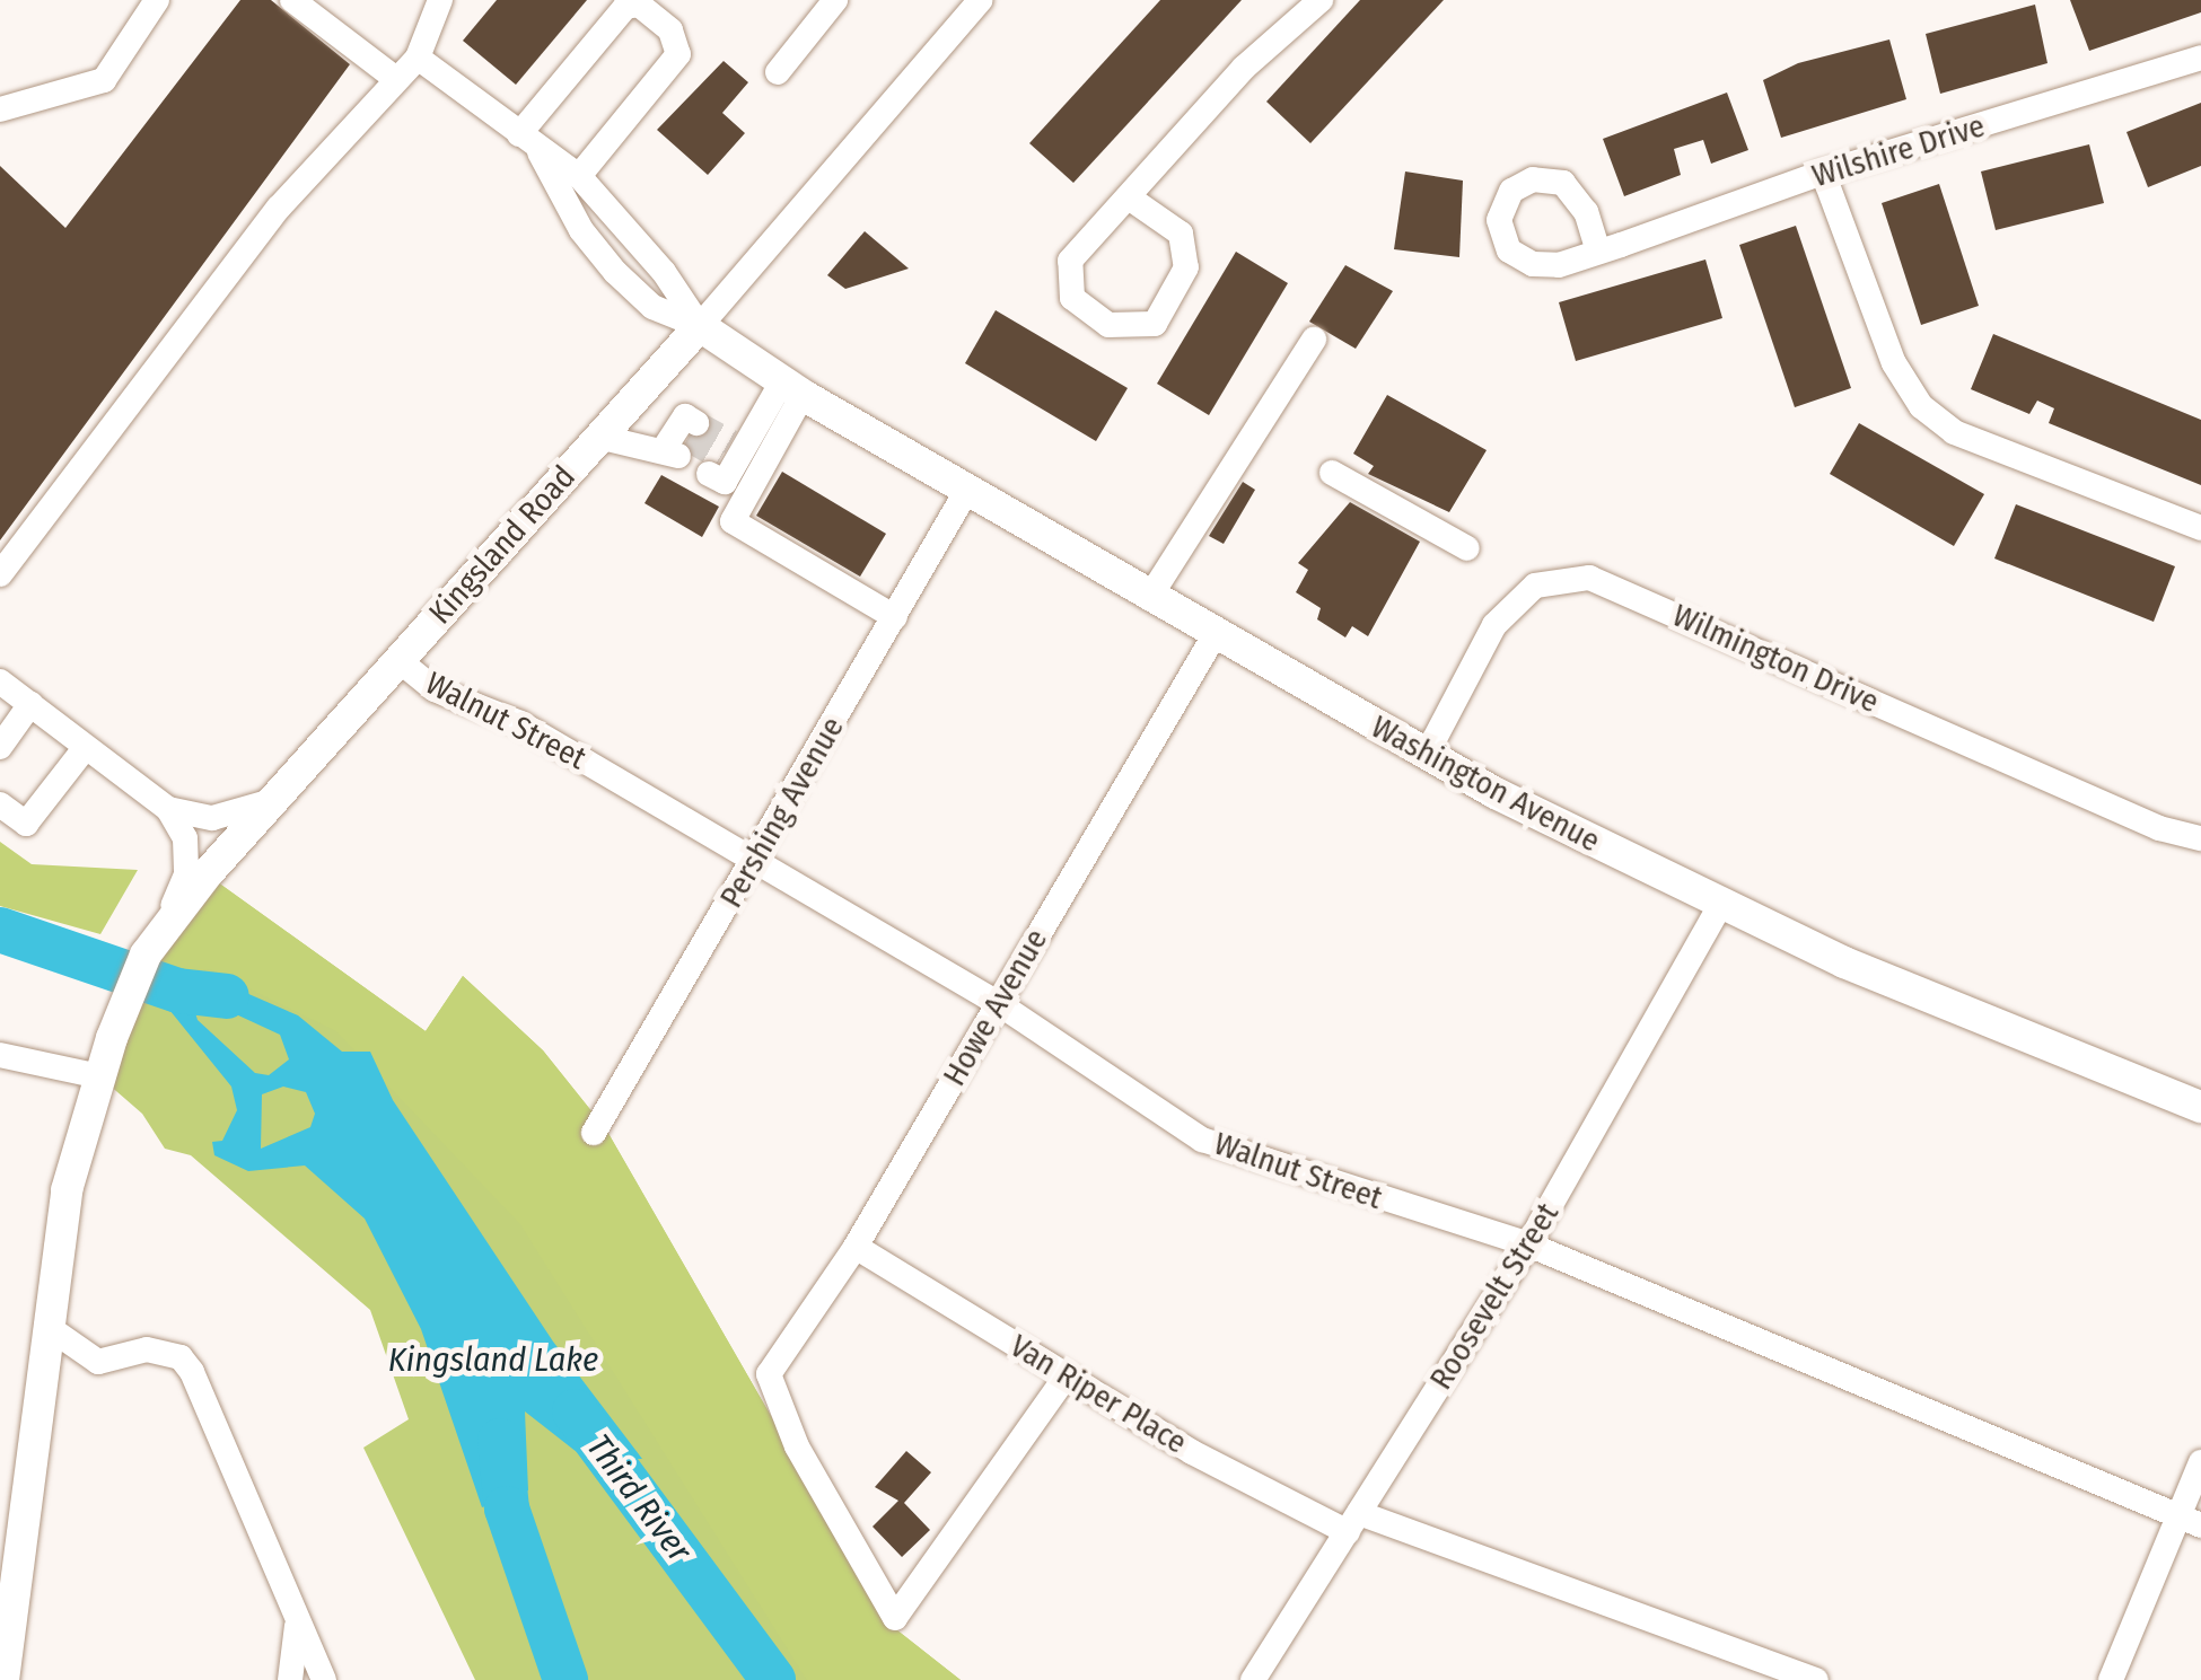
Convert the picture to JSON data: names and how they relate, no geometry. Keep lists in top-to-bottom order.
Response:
{
  "streets": {
    "main road": ["Kingsland Road", "Washington Avenue"],
    "street": [
      "Wilshire Drive",
      "Wilmington Drive",
      "Walnut Street",
      "Pershing Avenue",
      "Howe Avenue",
      "Roosevelt Street",
      "Van Riper Place"
    ]
  },
  "crossings": [
    ["Kingsland Road", "Walnut Street"],
    ["Wilmington Drive", "Washington Avenue"],
    ["Walnut Street", "Pershing Avenue"],
    ["Walnut Street", "Howe Avenue"],
    ["Walnut Street", "Roosevelt Street"],
    ["Washington Avenue", "Pershing Avenue"],
    ["Washington Avenue", "Howe Avenue"],
    ["Washington Avenue", "Roosevelt Street"],
    ["Howe Avenue", "Van Riper Place"],
    ["Roosevelt Street", "Van Riper Place"]
  ],
  "water": ["Kingsland Lake", "Third River"]
}
